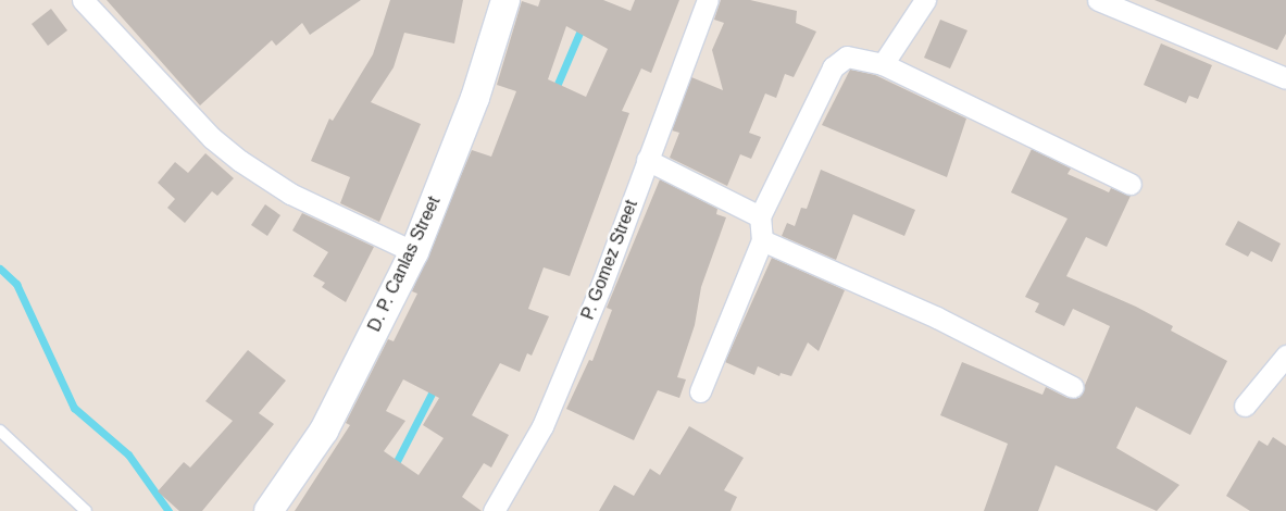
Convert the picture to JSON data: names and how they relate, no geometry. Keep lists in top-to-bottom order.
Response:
{
  "streets": {
    "main road": ["D. P. Canlas Street"],
    "street": ["P. Gomez Street"]
  }
}
